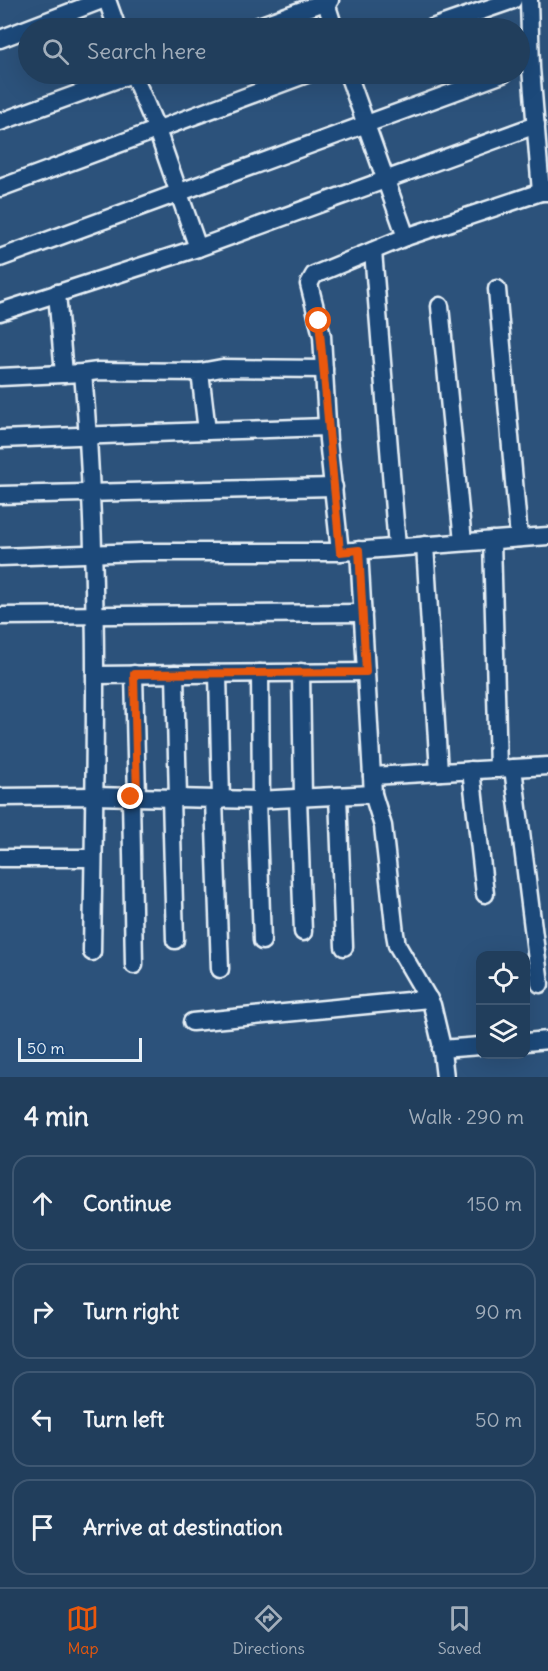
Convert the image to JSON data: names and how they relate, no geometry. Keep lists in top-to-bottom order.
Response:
{
  "scale_bar": "50 m",
  "page": {
    "search": "Search here",
    "scale": "50 m",
    "heading": ["4 min", "Walk · 290 m"],
    "list": [
      ["Continue", "150 m"],
      ["Turn right", "90 m"],
      ["Turn left", "50 m"],
      "Arrive at destination"
    ],
    "nav": ["Map", "Directions", "Saved"]
  }
}
